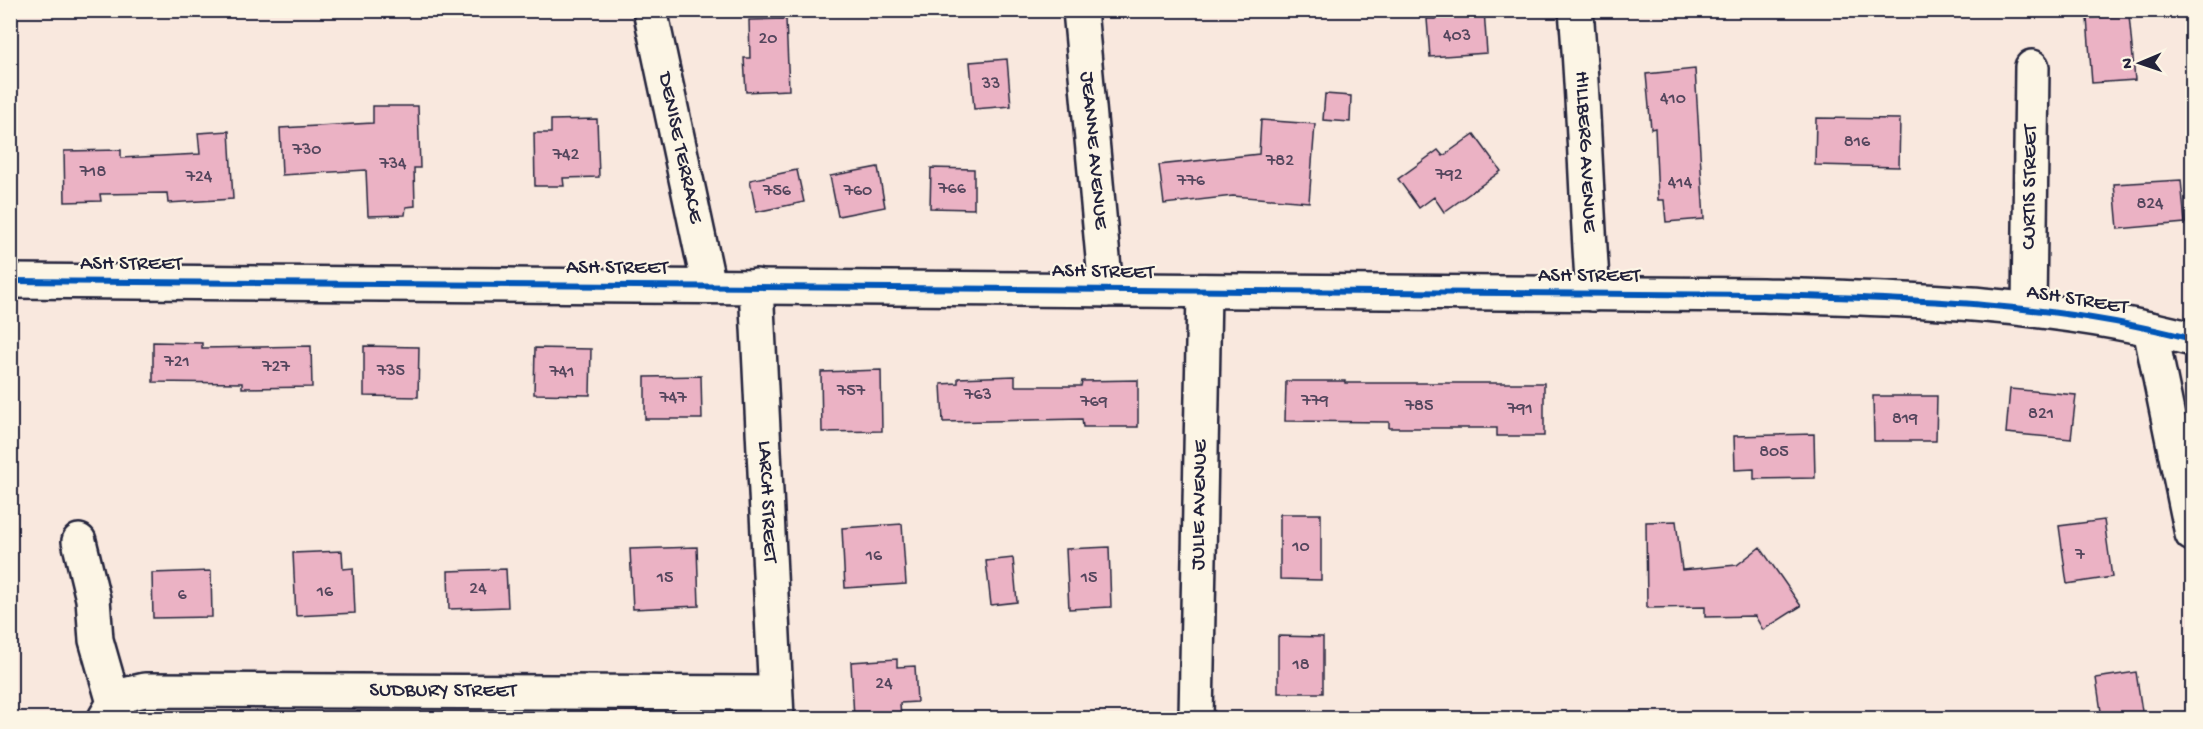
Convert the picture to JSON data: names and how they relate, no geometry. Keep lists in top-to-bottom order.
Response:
{
  "streets": {
    "street": [
      "DENISE TERRACE",
      "JEANNE AVENUE",
      "HILLBERG AVENUE",
      "CURTIS STREET",
      "ASH STREET",
      "LARCH STREET",
      "JULIE AVENUE",
      "SUDBURY STREET"
    ]
  },
  "crossings": [
    ["DENISE TERRACE", "ASH STREET"],
    ["JEANNE AVENUE", "ASH STREET"],
    ["HILLBERG AVENUE", "ASH STREET"],
    ["CURTIS STREET", "ASH STREET"],
    ["ASH STREET", "LARCH STREET"],
    ["ASH STREET", "JULIE AVENUE"],
    ["LARCH STREET", "SUDBURY STREET"]
  ],
  "house_numbers": [
    "403",
    "20",
    "33",
    "410",
    "816",
    "730",
    "742",
    "782",
    "734",
    "718",
    "792",
    "724",
    "776",
    "414",
    "766",
    "756",
    "760",
    "824",
    "721",
    "727",
    "735",
    "741",
    "757",
    "763",
    "747",
    "779",
    "769",
    "785",
    "791",
    "821",
    "819",
    "805",
    "10",
    "7",
    "16",
    "15",
    "15",
    "24",
    "16",
    "6",
    "18",
    "24"
  ],
  "north": "left"
}
